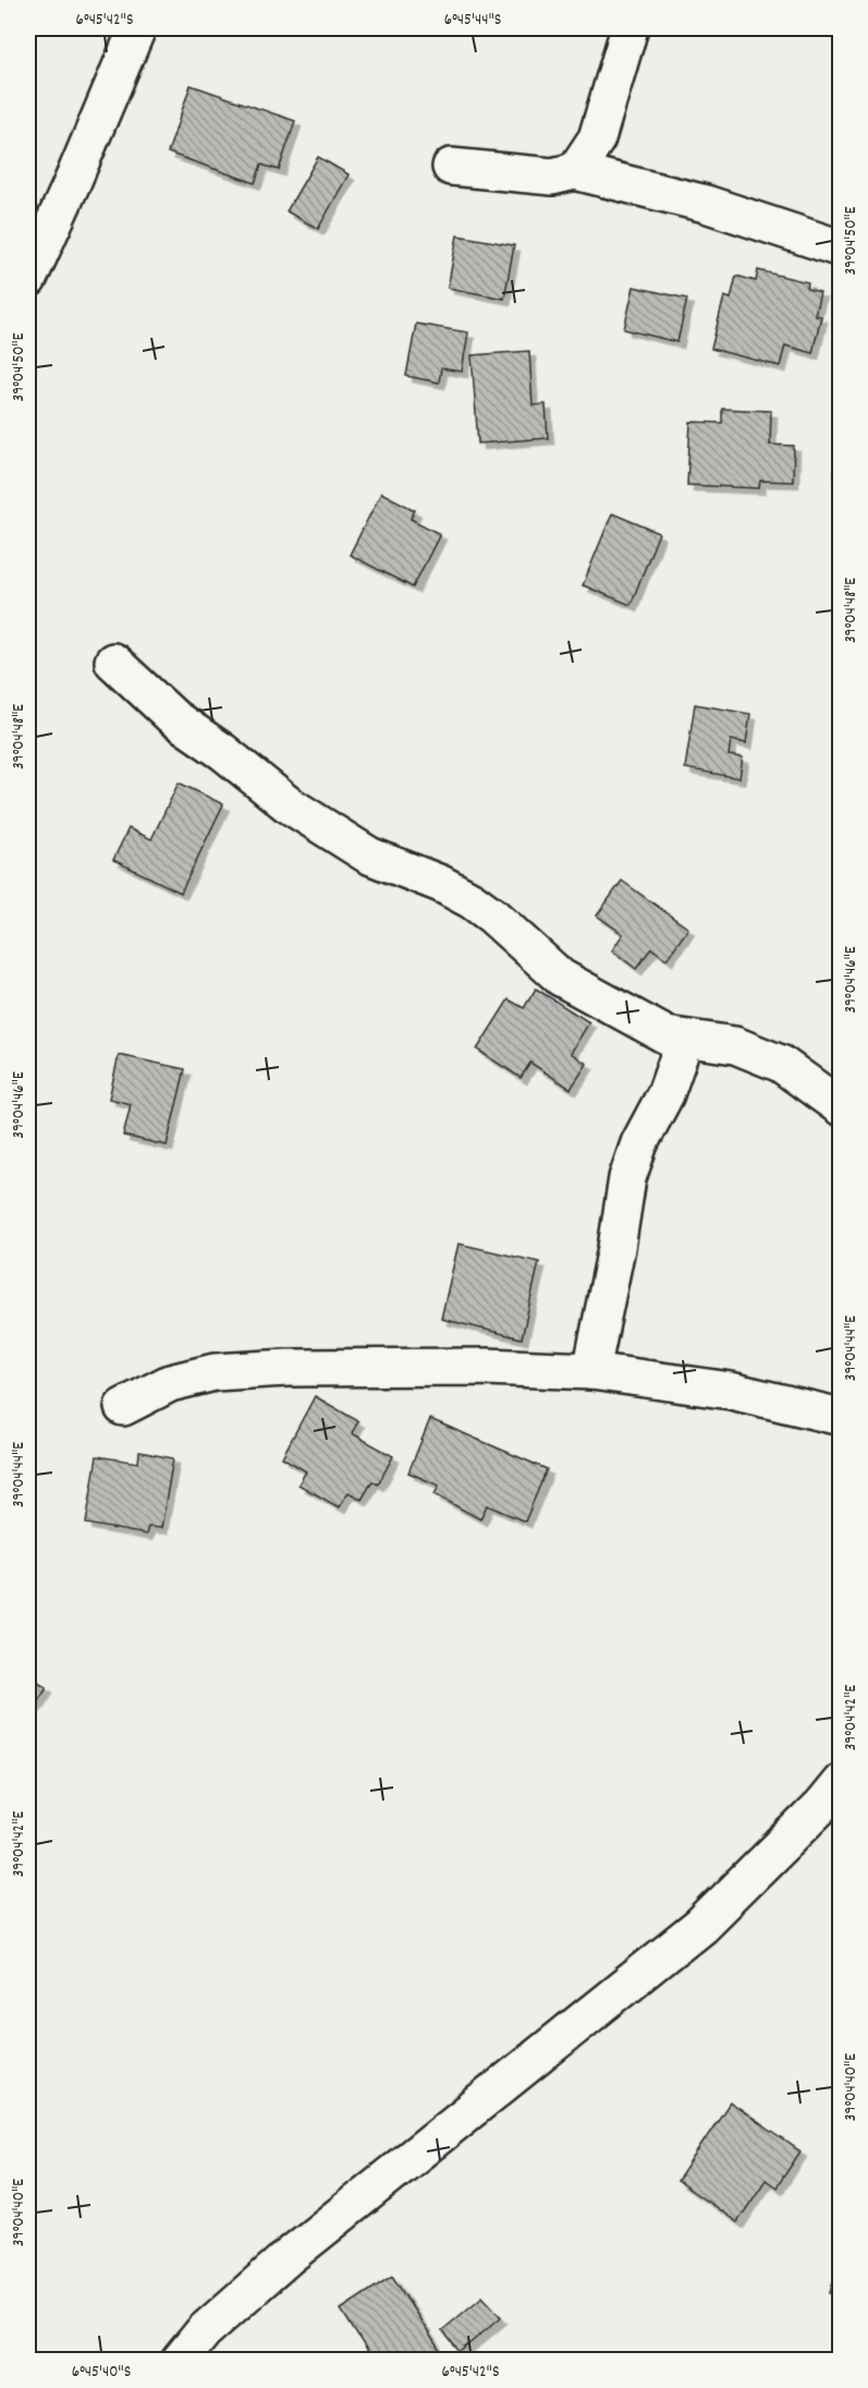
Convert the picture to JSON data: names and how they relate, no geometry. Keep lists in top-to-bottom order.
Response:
{
  "coordinates": [
    "6°45'42\"S",
    "6°45'44\"S",
    "39°04'50\"E",
    "39°04'48\"E",
    "39°04'46\"E",
    "39°04'44\"E",
    "39°04'42\"E",
    "39°04'40\"E",
    "6°45'40\"S"
  ]
}
